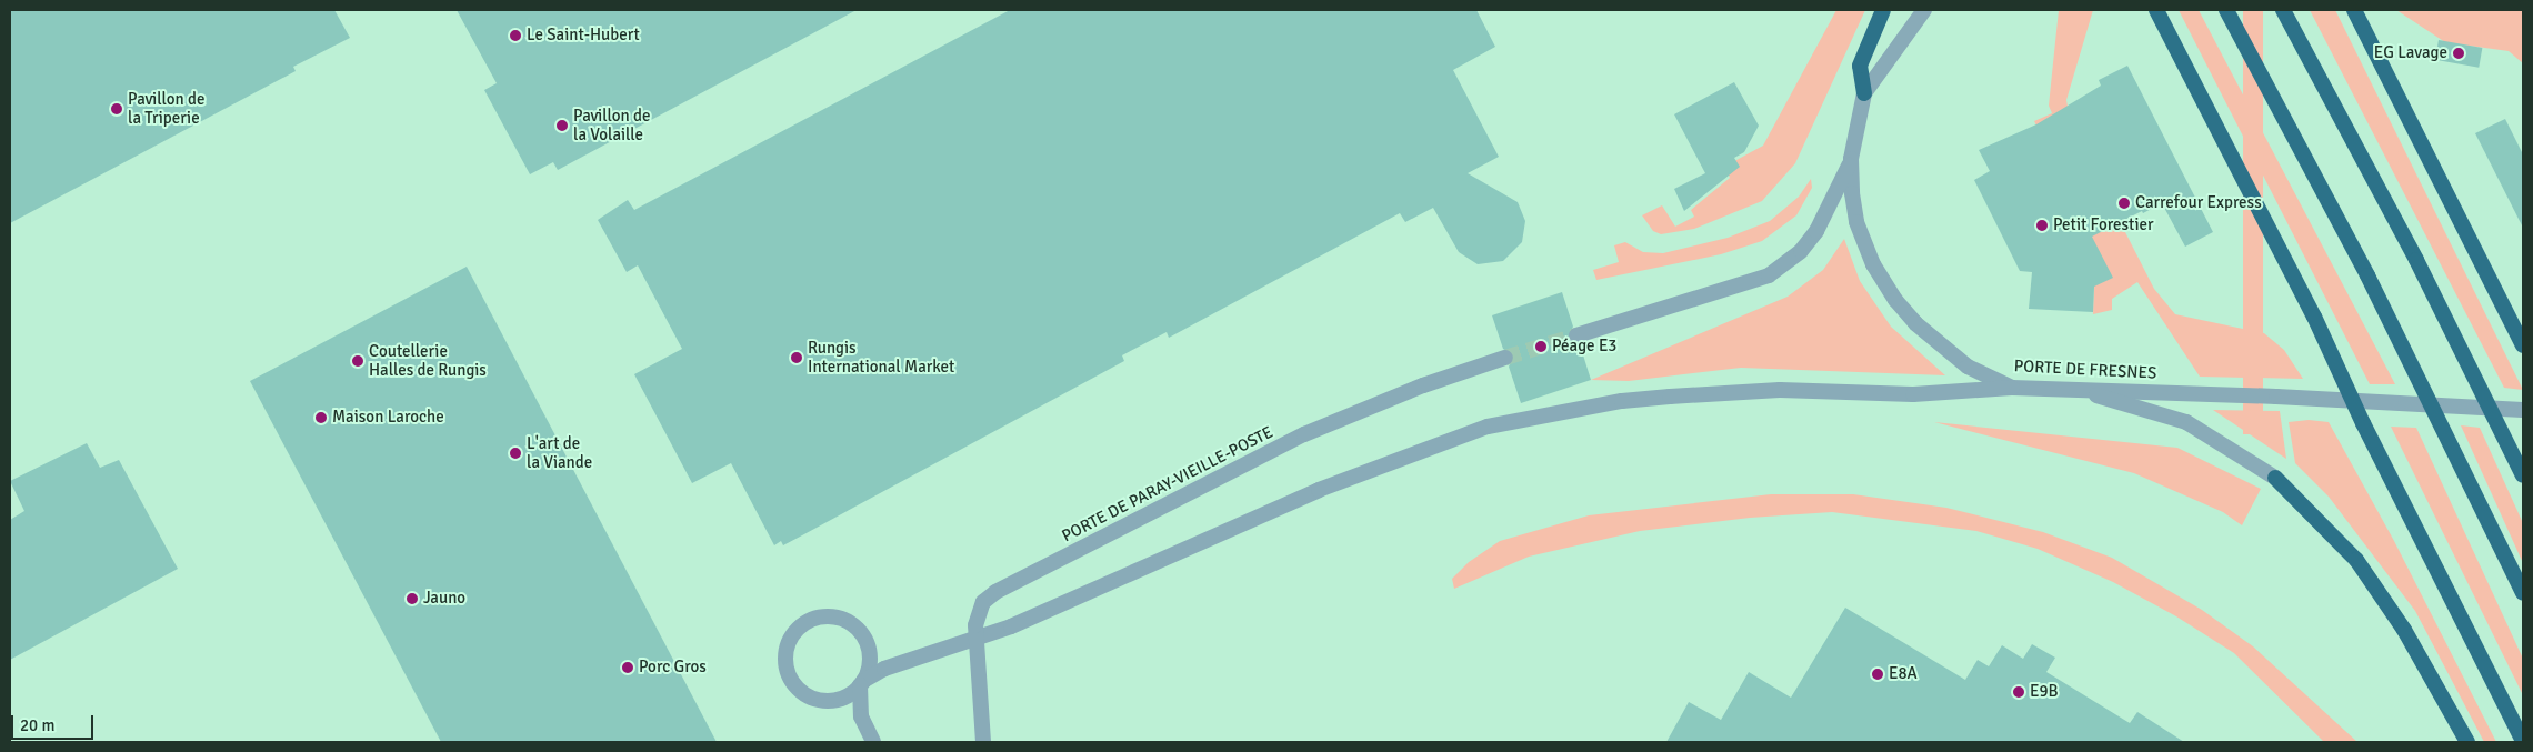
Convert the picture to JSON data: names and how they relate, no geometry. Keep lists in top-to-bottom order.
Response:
{
  "streets": {
    "street": ["PORTE DE FRESNES", "PORTE DE PARAY-VIEILLE-POSTE"]
  },
  "places": [
    "Le Saint-Hubert",
    "EG Lavage",
    "Pavillon de la Triperie",
    "Pavillon de la Volaille",
    "Carrefour Express",
    "Petit Forestier",
    "Péage E3",
    "Rungis International Market",
    "Coutellerie Halles de Rungis",
    "Maison Laroche",
    "L'art de la Viande",
    "Jauno",
    "Porc Gros",
    "E8A",
    "E9B"
  ],
  "scale_bar": "20 m"
}
